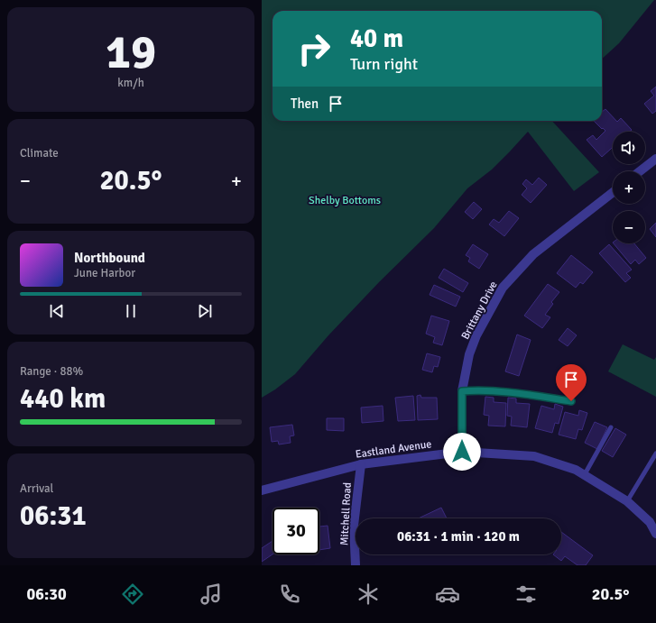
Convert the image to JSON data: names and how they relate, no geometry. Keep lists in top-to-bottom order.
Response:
{
  "streets": {
    "street": ["Brittany Drive", "Eastland Avenue", "Mitchell Road"]
  },
  "crossings": [
    ["Brittany Drive", "Eastland Avenue"],
    ["Eastland Avenue", "Mitchell Road"]
  ],
  "parks": ["Shelby Bottoms"],
  "page": {
    "tile": [
      ["19", "km/h"],
      "Climate",
      ["Range · 88%", "440 km"],
      ["Arrival", "06:31"]
    ],
    "turn": ["40 m", "Turn right"],
    "then": "Then",
    "map_buttons": ["+", "−"],
    "heat": ["−", "20.5°", "+"],
    "song": ["Northbound", "June Harbor"],
    "limit": "30",
    "trip": "06:31 · 1 min · 120 m",
    "tabs": ["06:30", "20.5°"]
  }
}
